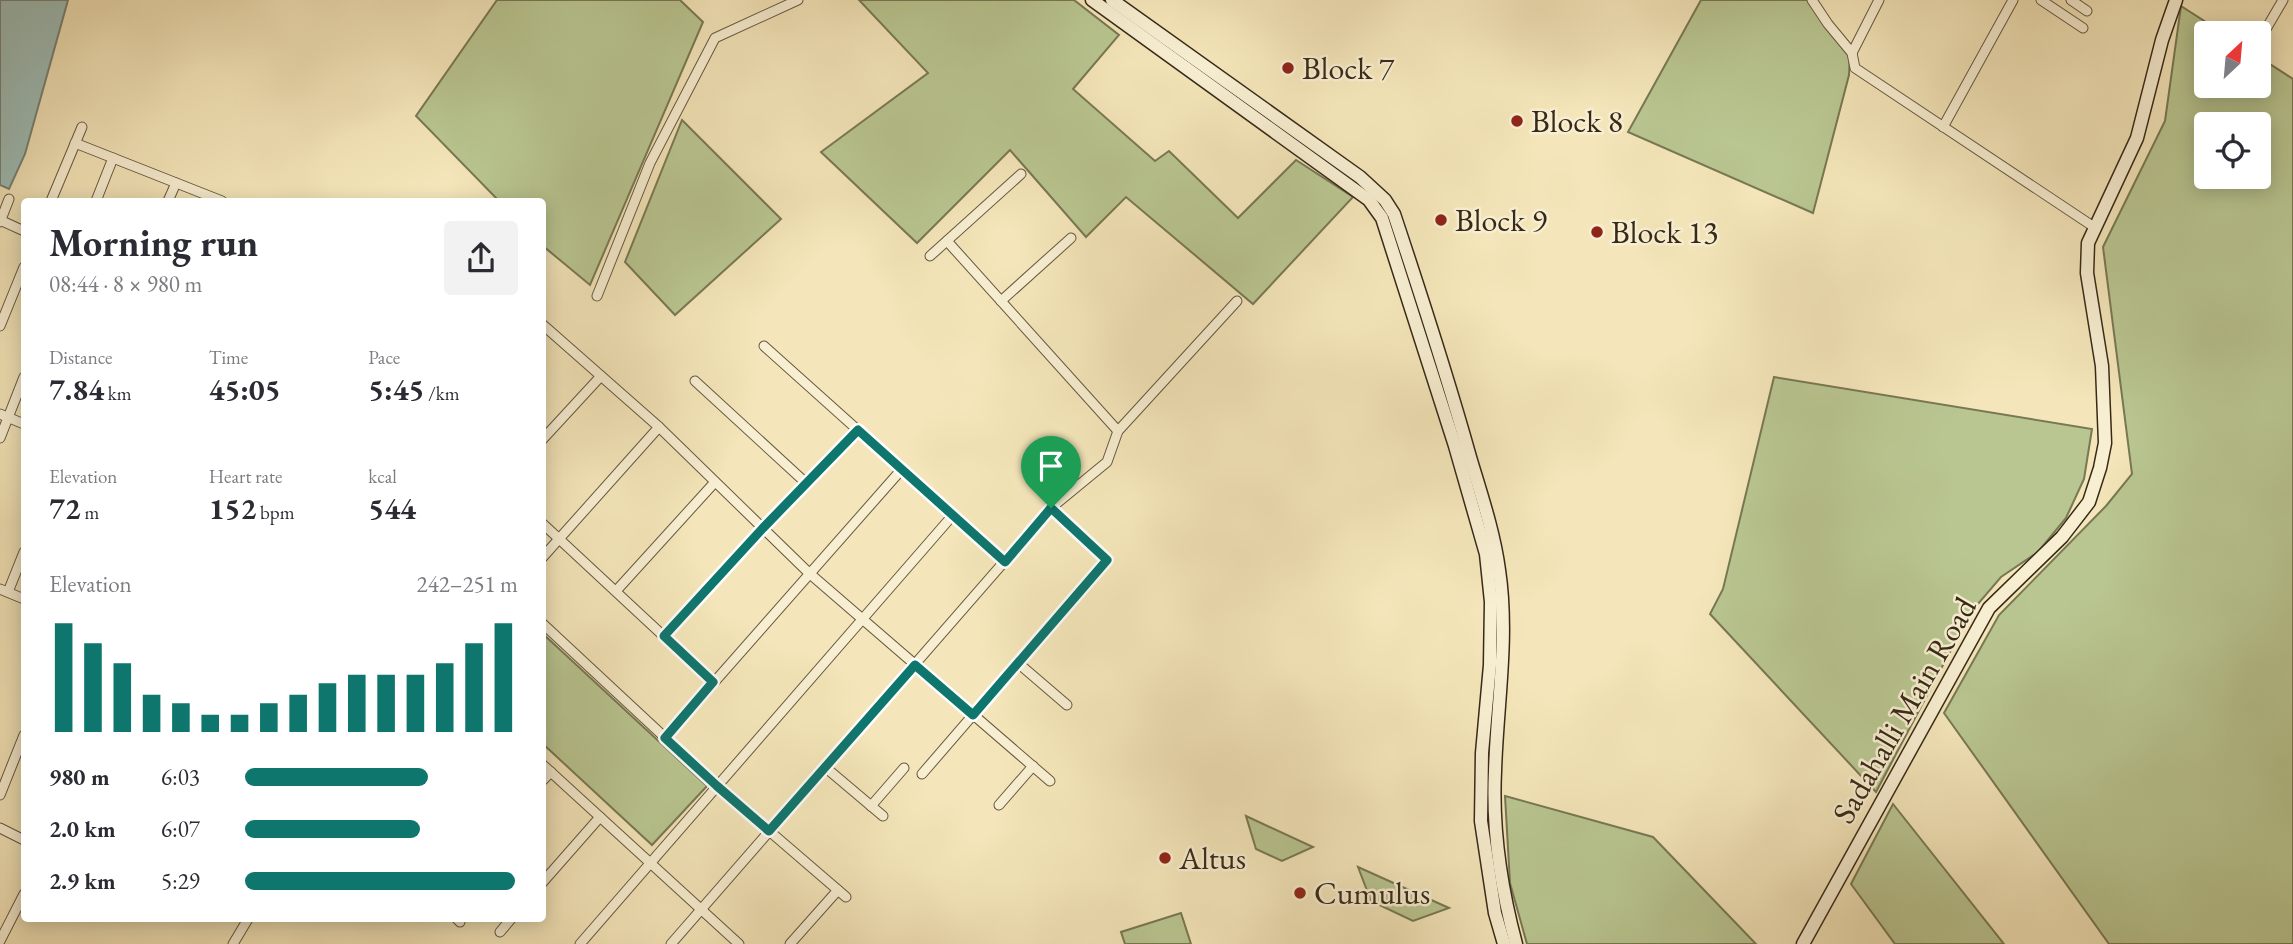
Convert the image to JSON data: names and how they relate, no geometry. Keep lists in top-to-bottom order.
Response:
{
  "streets": {
    "street": ["Sadahalli Main Road"]
  },
  "places": [
    "Block 7",
    "Block 8",
    "Block 9",
    "Block 13",
    "Altus",
    "Cumulus"
  ],
  "north": "top right",
  "page": {
    "heading": ["Morning run", "08:44 · 8 × 980 m"],
    "stats": [
      ["Distance", "7.84 km"],
      ["Time", "45:05"],
      ["Pace", "5:45 /km"],
      ["Elevation", "72 m"],
      ["Heart rate", "152 bpm"],
      ["kcal", "544"]
    ],
    "chart": ["Elevation", "242–251 m"],
    "list": [
      {
        "name": "980 m",
        "note": "6:03"
      },
      {
        "name": "2.0 km",
        "note": "6:07"
      },
      {
        "name": "2.9 km",
        "note": "5:29"
      }
    ]
  }
}
